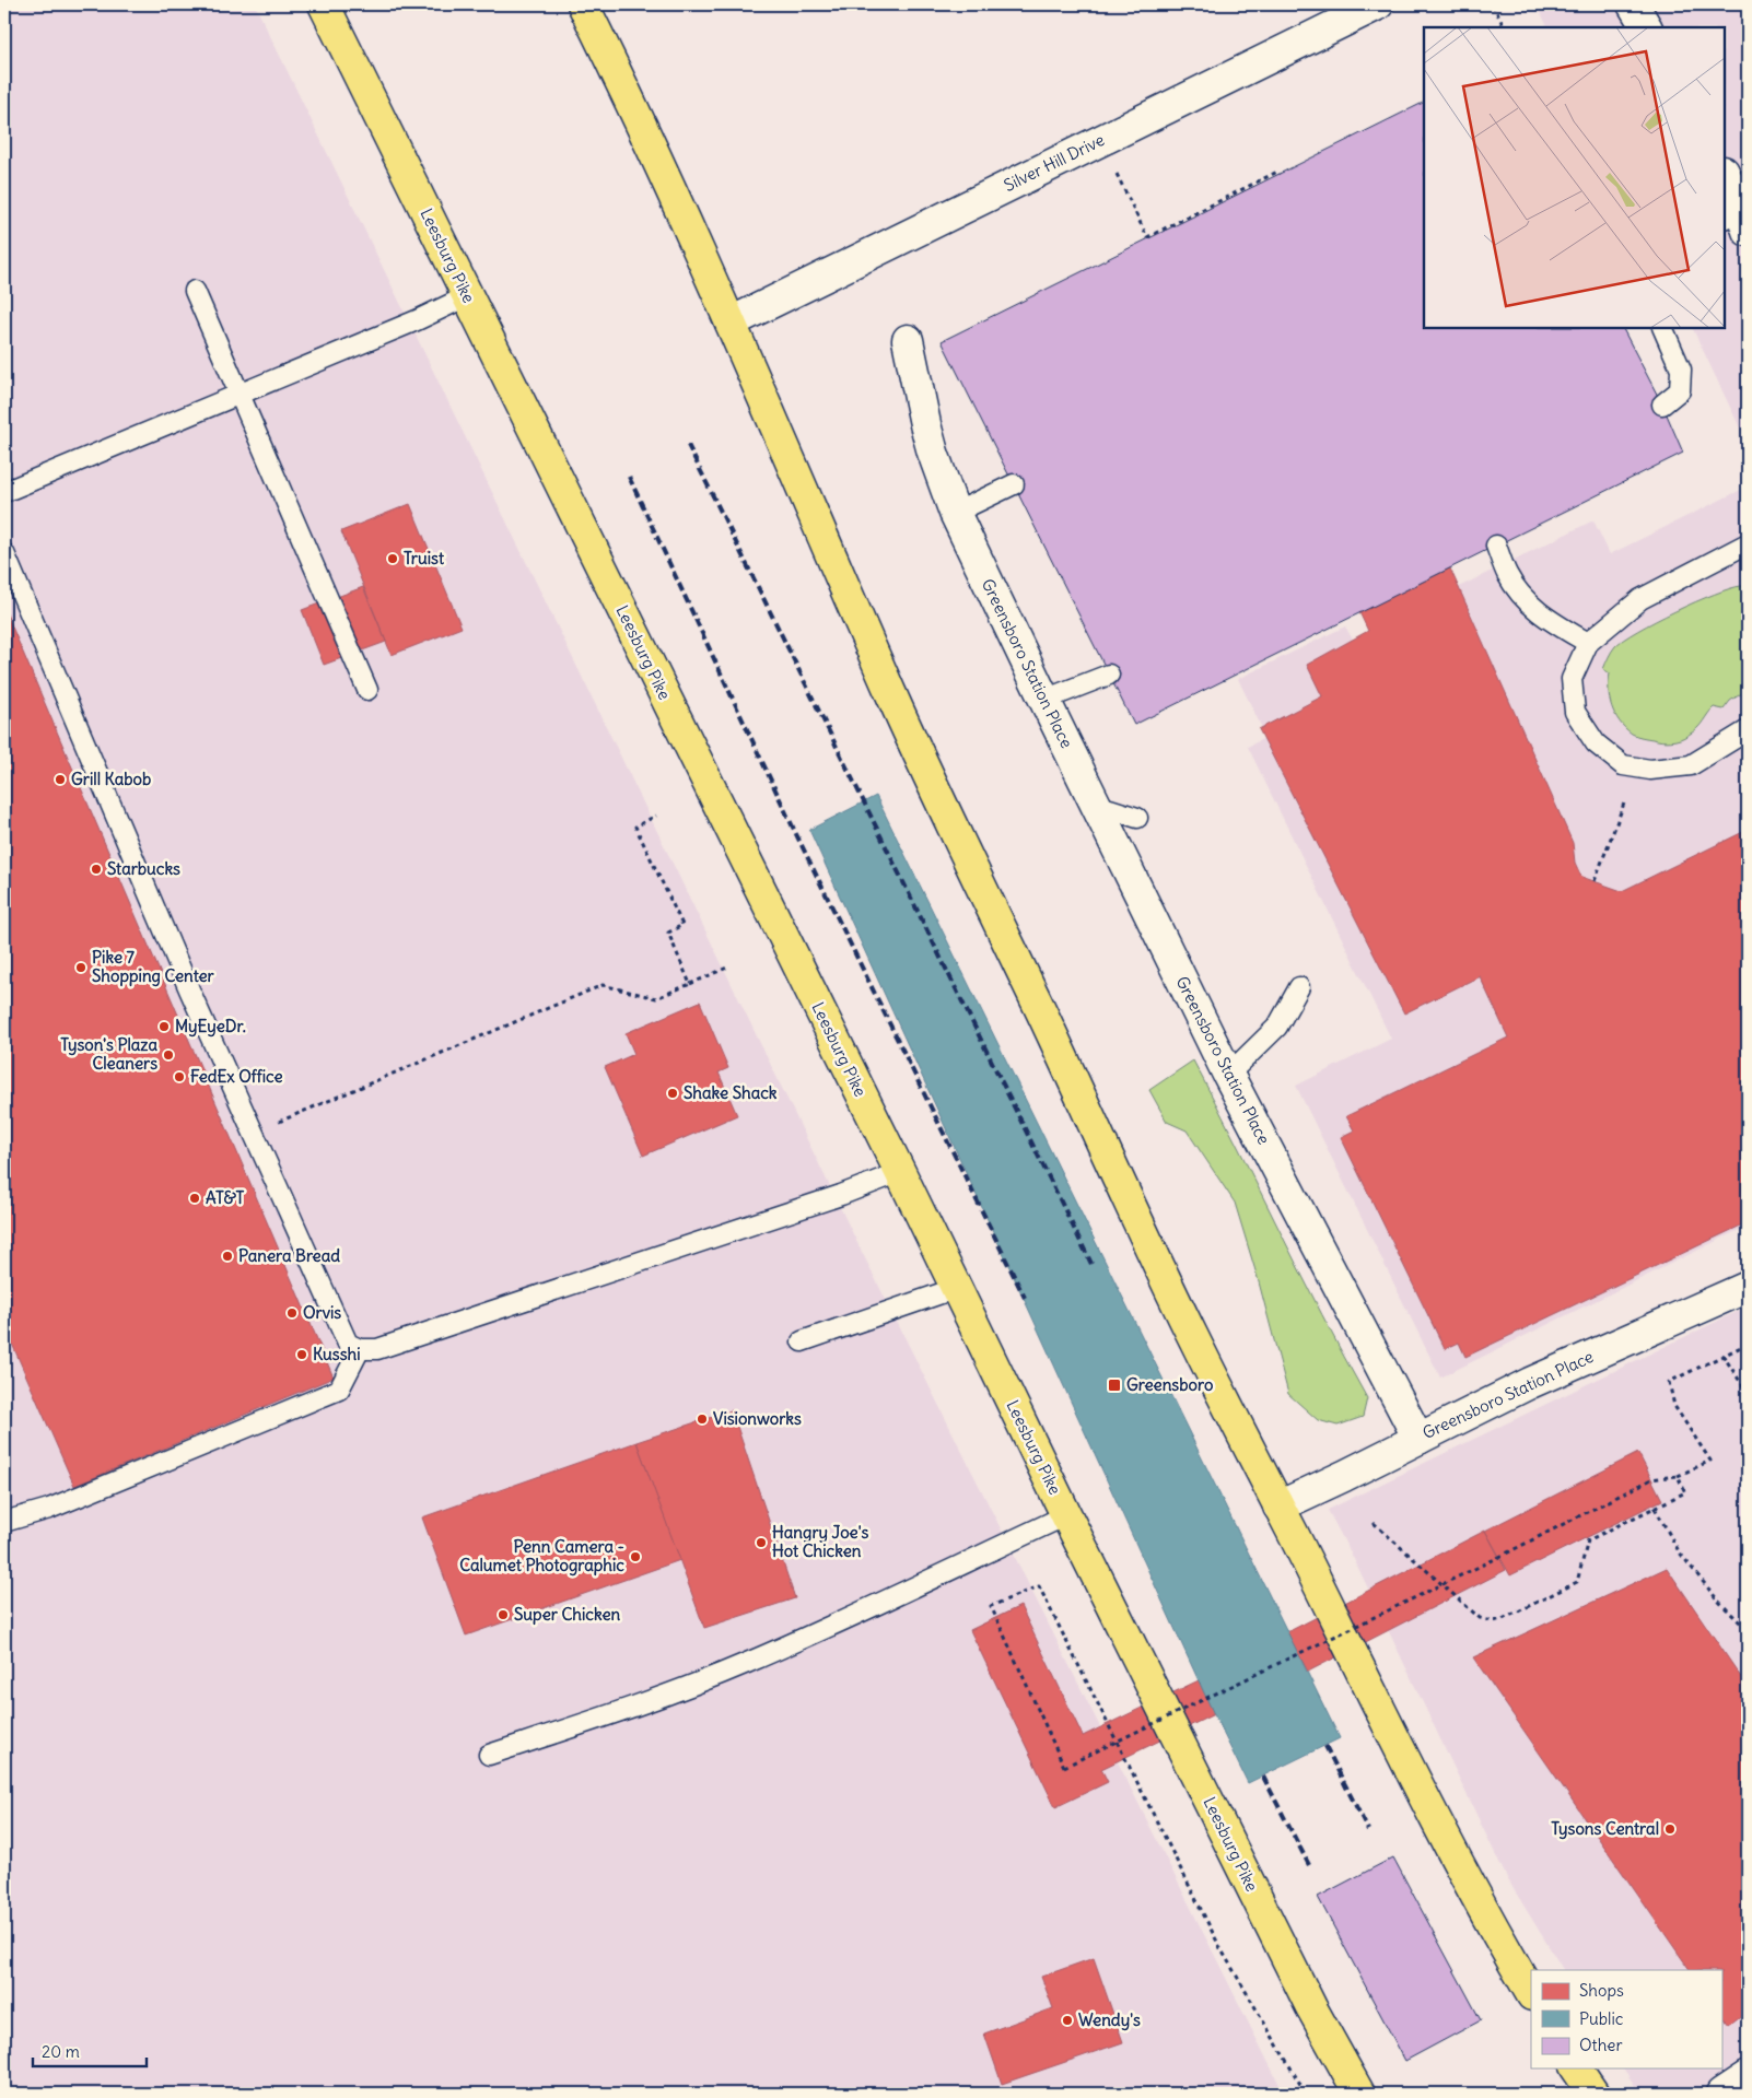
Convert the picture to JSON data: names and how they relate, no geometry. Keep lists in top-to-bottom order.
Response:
{
  "streets": {
    "highway": ["Leesburg Pike"],
    "street": ["Silver Hill Drive", "Greensboro Station Place"]
  },
  "places": {
    "other": [
      "Truist",
      "Grill Kabob",
      "Starbucks",
      "Pike 7 Shopping Center",
      "MyEyeDr.",
      "Tyson's Plaza Cleaners",
      "FedEx Office",
      "Shake Shack",
      "AT&T",
      "Panera Bread",
      "Orvis",
      "Kusshi",
      "Visionworks",
      "Hangry Joe's Hot Chicken",
      "Penn Camera - Calumet Photographic",
      "Super Chicken",
      "Tysons Central",
      "Wendy's"
    ],
    "transit": ["Greensboro"]
  },
  "legend": ["Shops", "Public", "Other"],
  "scale_bar": "20 m"
}
